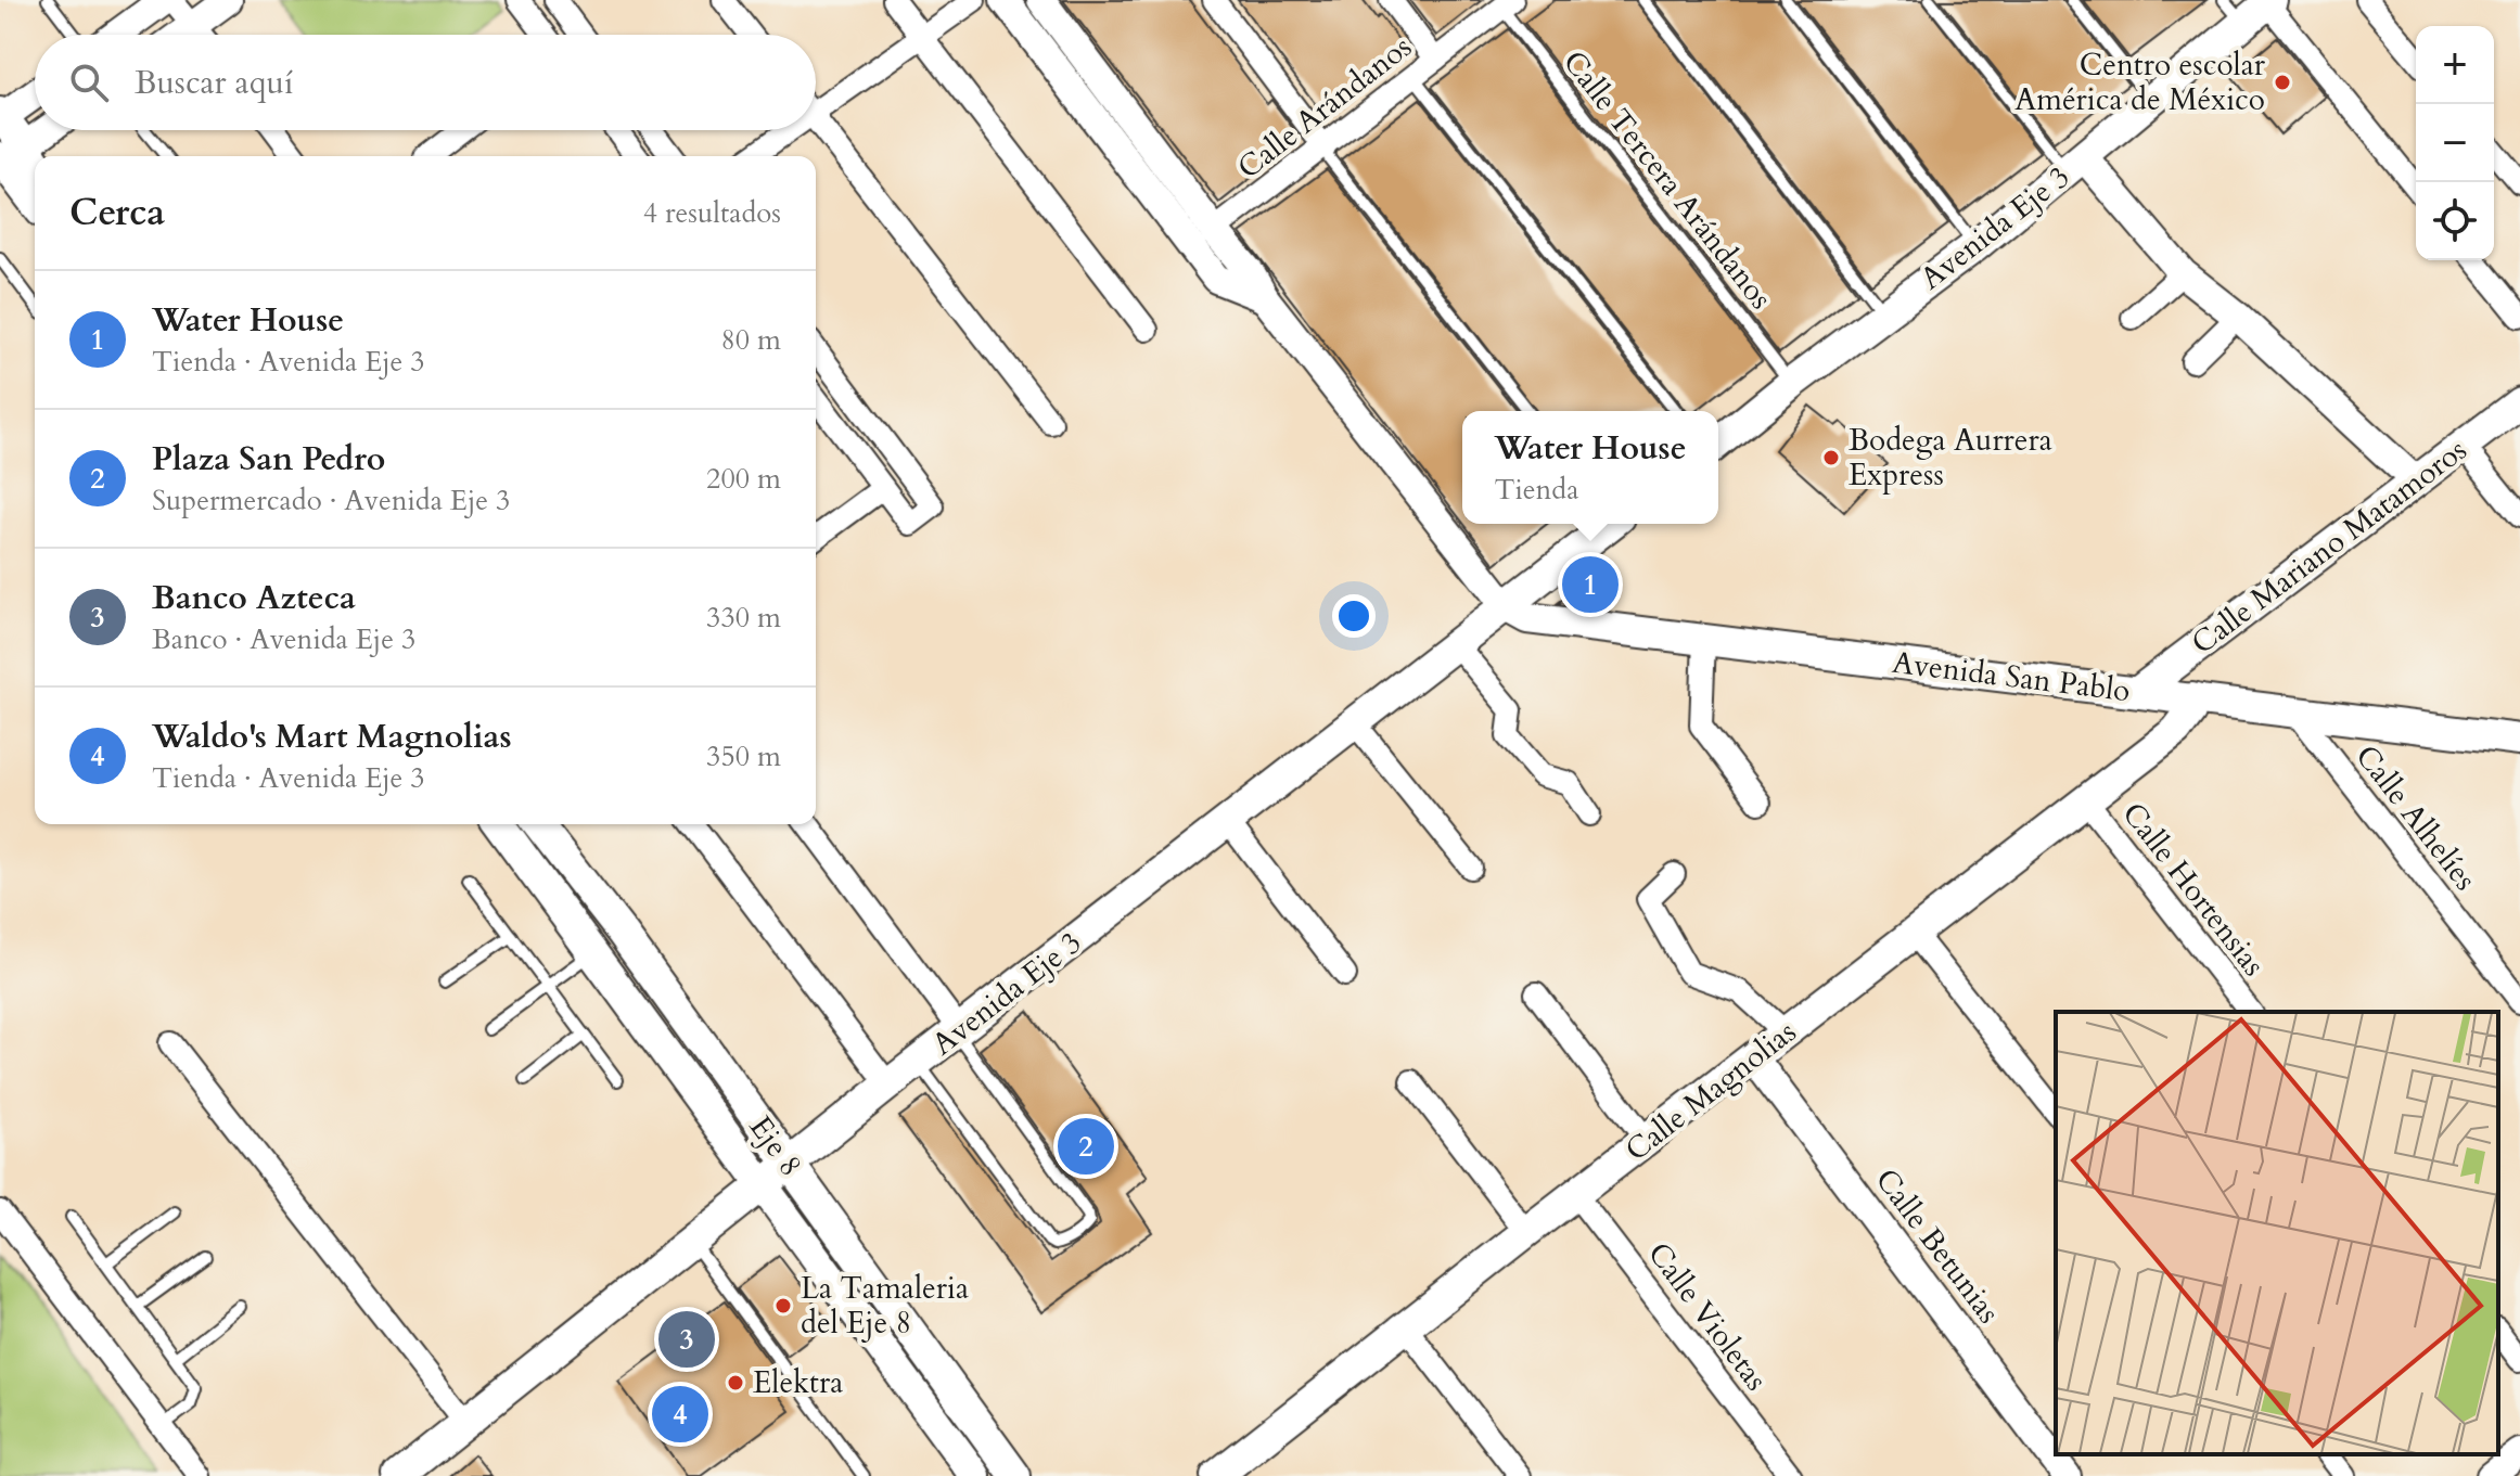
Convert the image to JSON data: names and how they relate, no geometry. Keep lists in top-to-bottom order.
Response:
{
  "streets": {
    "main road": [
      "Avenida Eje 3",
      "Calle Mariano Matamoros",
      "Avenida San Pablo",
      "Calle Magnolias",
      "Eje 8"
    ],
    "street": [
      "Calle Arándanos",
      "Calle Alhelíes",
      "Calle Hortensias",
      "Calle Betunias",
      "Calle Violetas"
    ],
    "lane": ["Calle Tercera Arándanos"]
  },
  "crossings": [
    ["Calle Arándanos", "Calle Tercera Arándanos"],
    ["Calle Tercera Arándanos", "Avenida Eje 3"],
    ["Avenida Eje 3", "Avenida San Pablo"],
    ["Avenida Eje 3", "Eje 8"],
    ["Calle Mariano Matamoros", "Avenida San Pablo"],
    ["Avenida San Pablo", "Calle Alhelíes"],
    ["Avenida San Pablo", "Calle Magnolias"],
    ["Calle Hortensias", "Calle Magnolias"],
    ["Calle Magnolias", "Calle Betunias"],
    ["Calle Magnolias", "Calle Violetas"]
  ],
  "places": [
    "Centro escolar América de México",
    "Bodega Aurrera Express",
    "La Tamaleria del Eje 8",
    "Elektra"
  ],
  "page": {
    "map_buttons": ["+", "−"],
    "search": "Buscar aquí",
    "heading": ["Cerca", "4 resultados"],
    "list": [
      {
        "mark": "1",
        "name": "Water House",
        "note": "Tienda · Avenida Eje 3",
        "value": "80 m"
      },
      {
        "mark": "2",
        "name": "Plaza San Pedro",
        "note": "Supermercado · Avenida Eje 3",
        "value": "200 m"
      },
      {
        "mark": "3",
        "name": "Banco Azteca",
        "note": "Banco · Avenida Eje 3",
        "value": "330 m"
      },
      {
        "mark": "4",
        "name": "Waldo's Mart Magnolias",
        "note": "Tienda · Avenida Eje 3",
        "value": "350 m"
      }
    ],
    "popup": ["Water House", "Tienda"],
    "pins": [
      "1",
      "2",
      "3",
      "4"
    ]
  }
}
